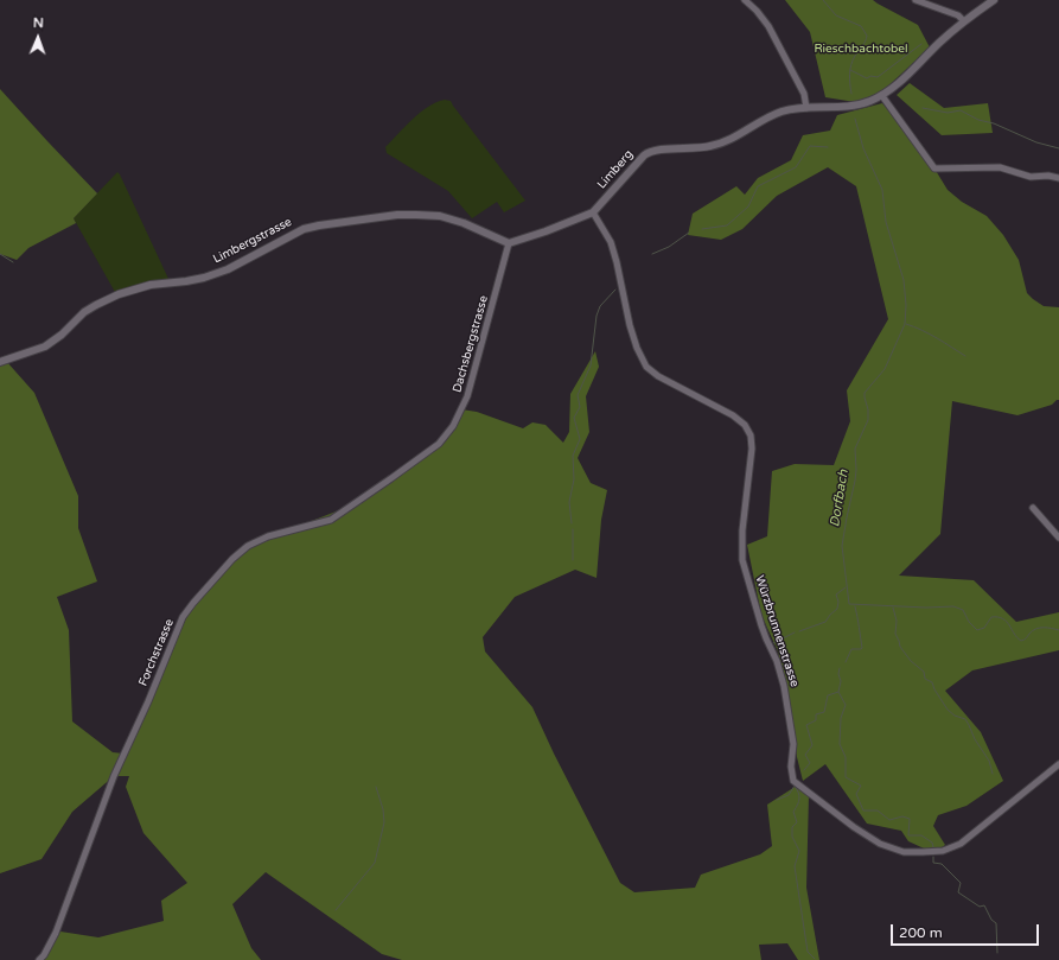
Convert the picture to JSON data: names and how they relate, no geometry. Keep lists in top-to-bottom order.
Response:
{
  "streets": {
    "street": [
      "Limberg",
      "Limbergstrasse",
      "Dachsbergstrasse",
      "Würzbrunnenstrasse",
      "Forchstrasse"
    ]
  },
  "crossings": [
    ["Limberg", "Limbergstrasse"],
    ["Limberg", "Dachsbergstrasse"],
    ["Limberg", "Würzbrunnenstrasse"],
    ["Limbergstrasse", "Dachsbergstrasse"],
    ["Dachsbergstrasse", "Forchstrasse"]
  ],
  "water": ["Dorfbach"],
  "parks": ["Rieschbachtobel"],
  "scale_bar": "200 m",
  "north": "top"
}
